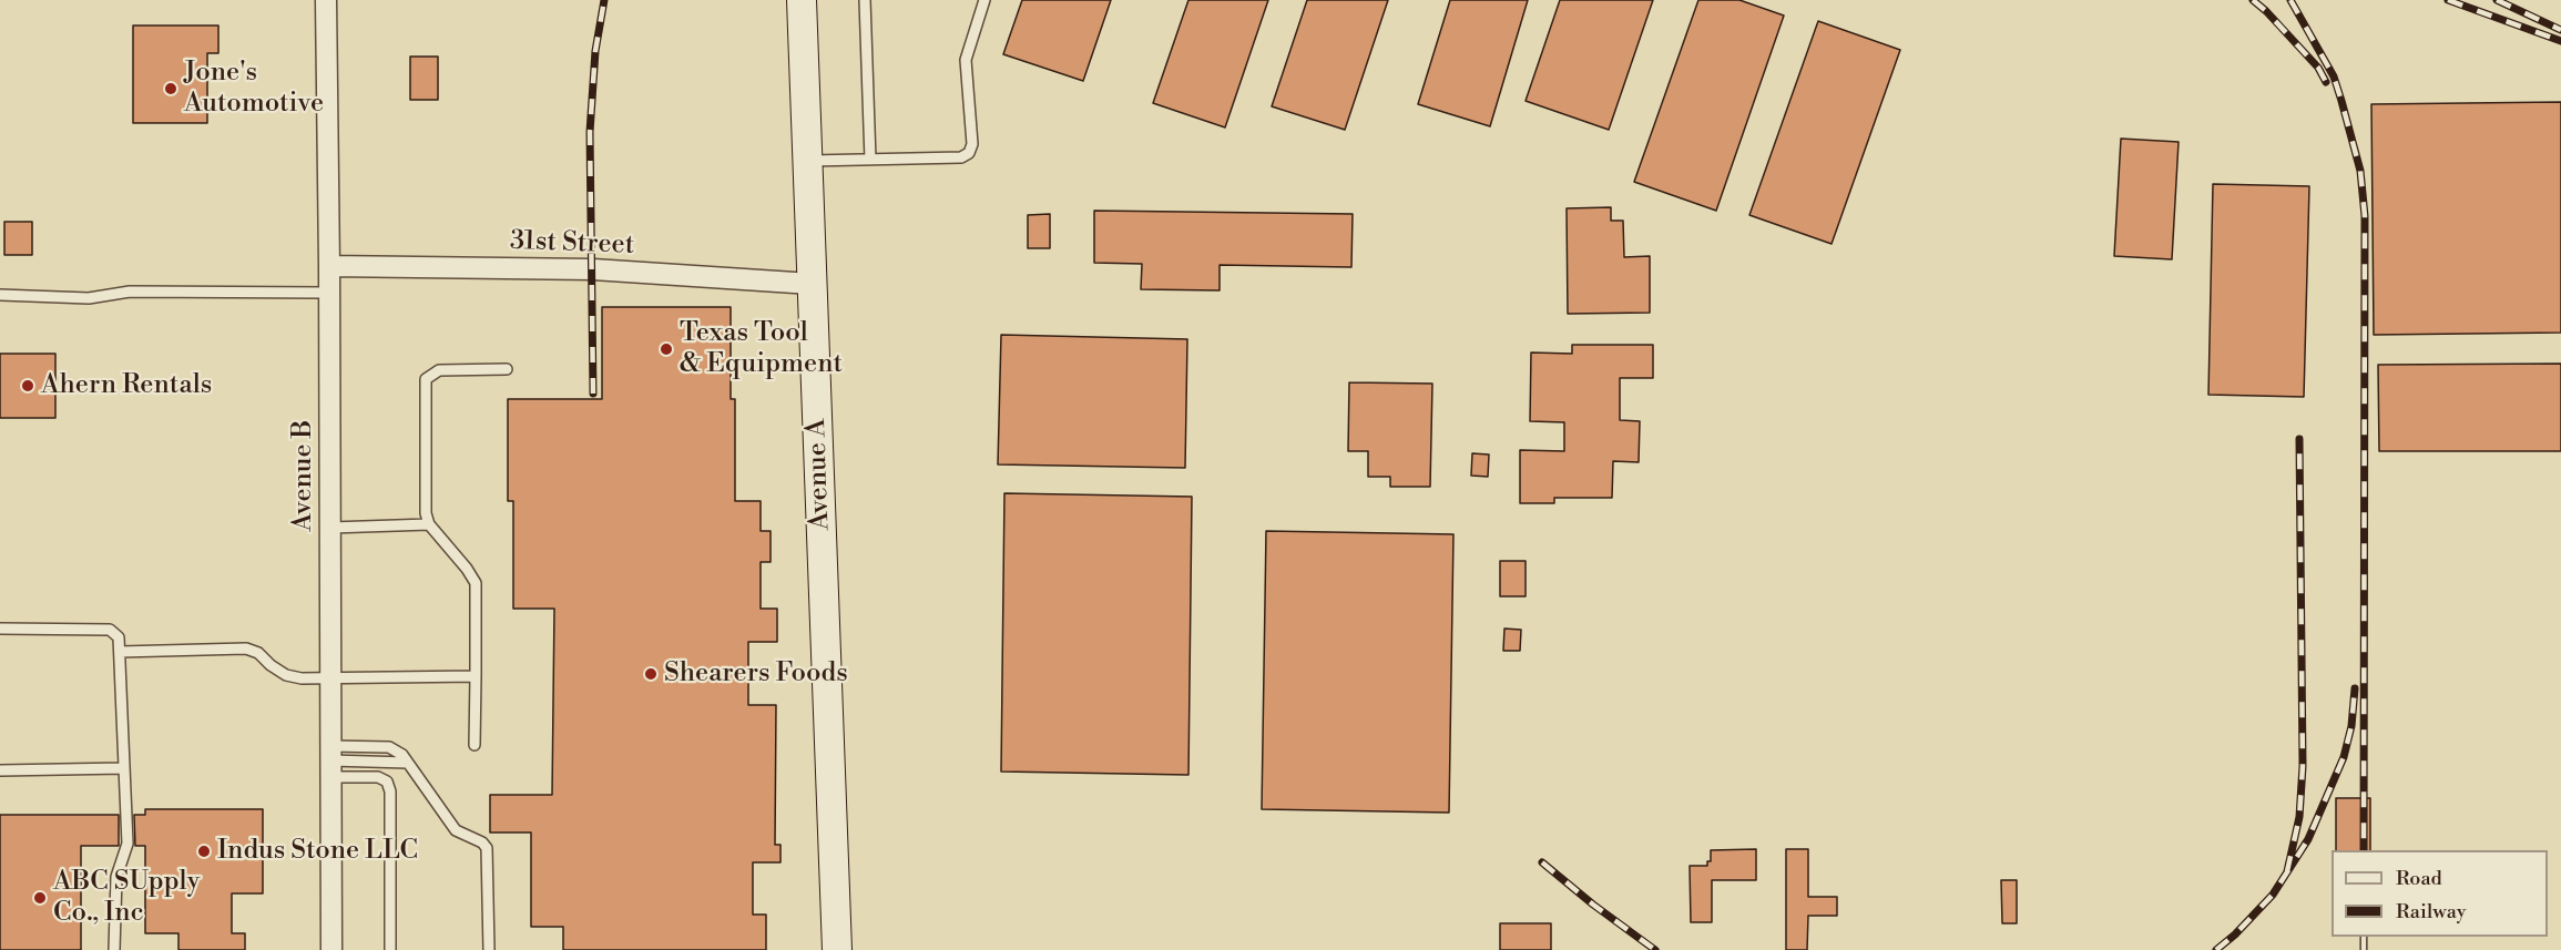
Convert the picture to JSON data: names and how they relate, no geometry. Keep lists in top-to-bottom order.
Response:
{
  "streets": {
    "main road": ["Avenue A"],
    "street": ["31st Street", "Avenue B"]
  },
  "crossings": [
    ["31st Street", "Avenue A"],
    ["31st Street", "Avenue B"]
  ],
  "places": [
    "Jone's Automotive",
    "Texas Tool & Equipment",
    "Ahern Rentals",
    "Shearers Foods",
    "Indus Stone LLC",
    "ABC SUpply Co., Inc"
  ],
  "legend": ["Road", "Railway"]
}
